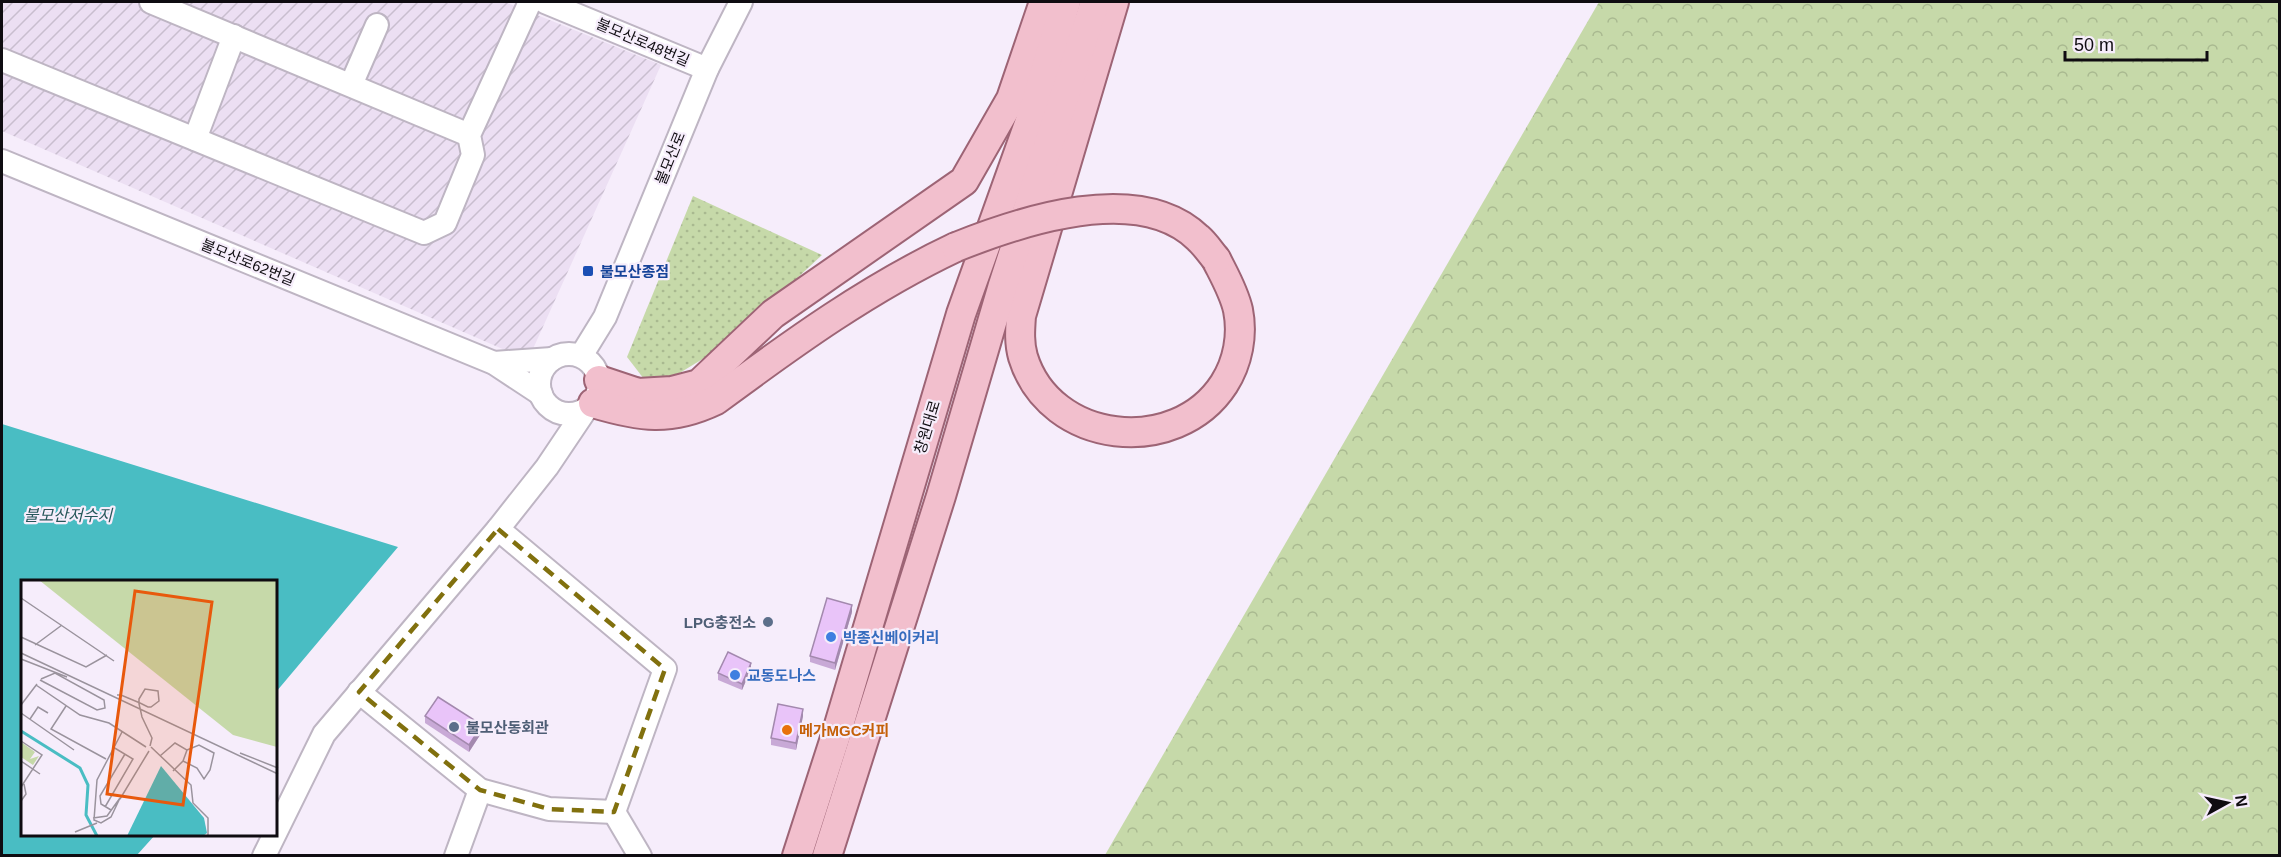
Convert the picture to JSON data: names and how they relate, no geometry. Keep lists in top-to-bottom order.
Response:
{
  "streets": {
    "main road": ["창원대로"],
    "street": ["불모산로48번길", "불모산로", "불모산로62번길"]
  },
  "crossings": [
    ["불모산로48번길", "불모산로"]
  ],
  "water": ["불모산저수지"],
  "places": {
    "transit": ["불모산종점"],
    "other": [
      "LPG충전소",
      "박종신베이커리",
      "교동도나스",
      "불모산동회관",
      "메가MGC커피"
    ]
  },
  "scale_bar": "50 m",
  "north": "right"
}
